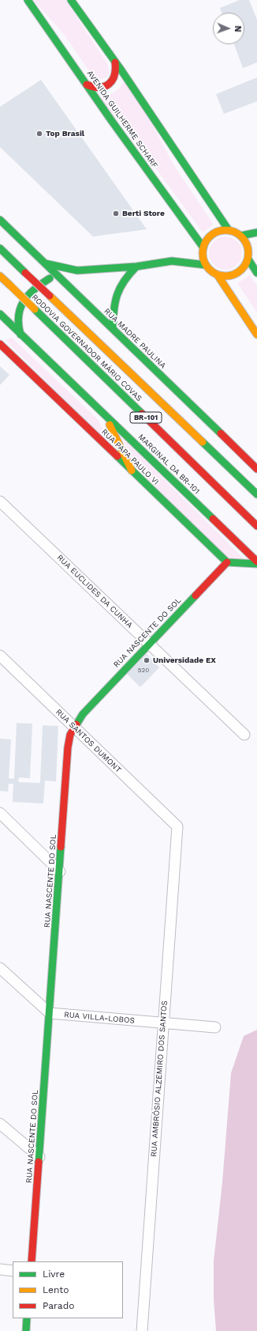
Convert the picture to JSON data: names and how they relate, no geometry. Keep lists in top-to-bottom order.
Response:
{
  "streets": {
    "main road": [
      "AVENIDA GUILHERME SCHARF",
      "RUA MADRE PAULINA",
      "RODOVIA GOVERNADOR MÁRIO COVAS",
      "BR-101",
      "RUA PAPA PAULO VI",
      "MARGINAL DA BR-101",
      "RUA NASCENTE DO SOL"
    ],
    "street": [
      "RUA EUCLIDES DA CUNHA",
      "RUA SANTOS DUMONT",
      "RUA VILLA-LOBOS",
      "RUA AMBRÓSIO ALZEMIRO DOS SANTOS"
    ]
  },
  "crossings": [
    ["RUA PAPA PAULO VI", "RUA NASCENTE DO SOL"],
    ["RUA EUCLIDES DA CUNHA", "RUA NASCENTE DO SOL"],
    ["RUA NASCENTE DO SOL", "RUA SANTOS DUMONT"],
    ["RUA NASCENTE DO SOL", "RUA VILLA-LOBOS"],
    ["RUA SANTOS DUMONT", "RUA AMBRÓSIO ALZEMIRO DOS SANTOS"],
    ["RUA VILLA-LOBOS", "RUA AMBRÓSIO ALZEMIRO DOS SANTOS"]
  ],
  "places": ["Top Brasil", "Berti Store", "Universidade EX"],
  "house_numbers": ["520"],
  "legend": ["Livre", "Lento", "Parado"],
  "north": "right"
}
